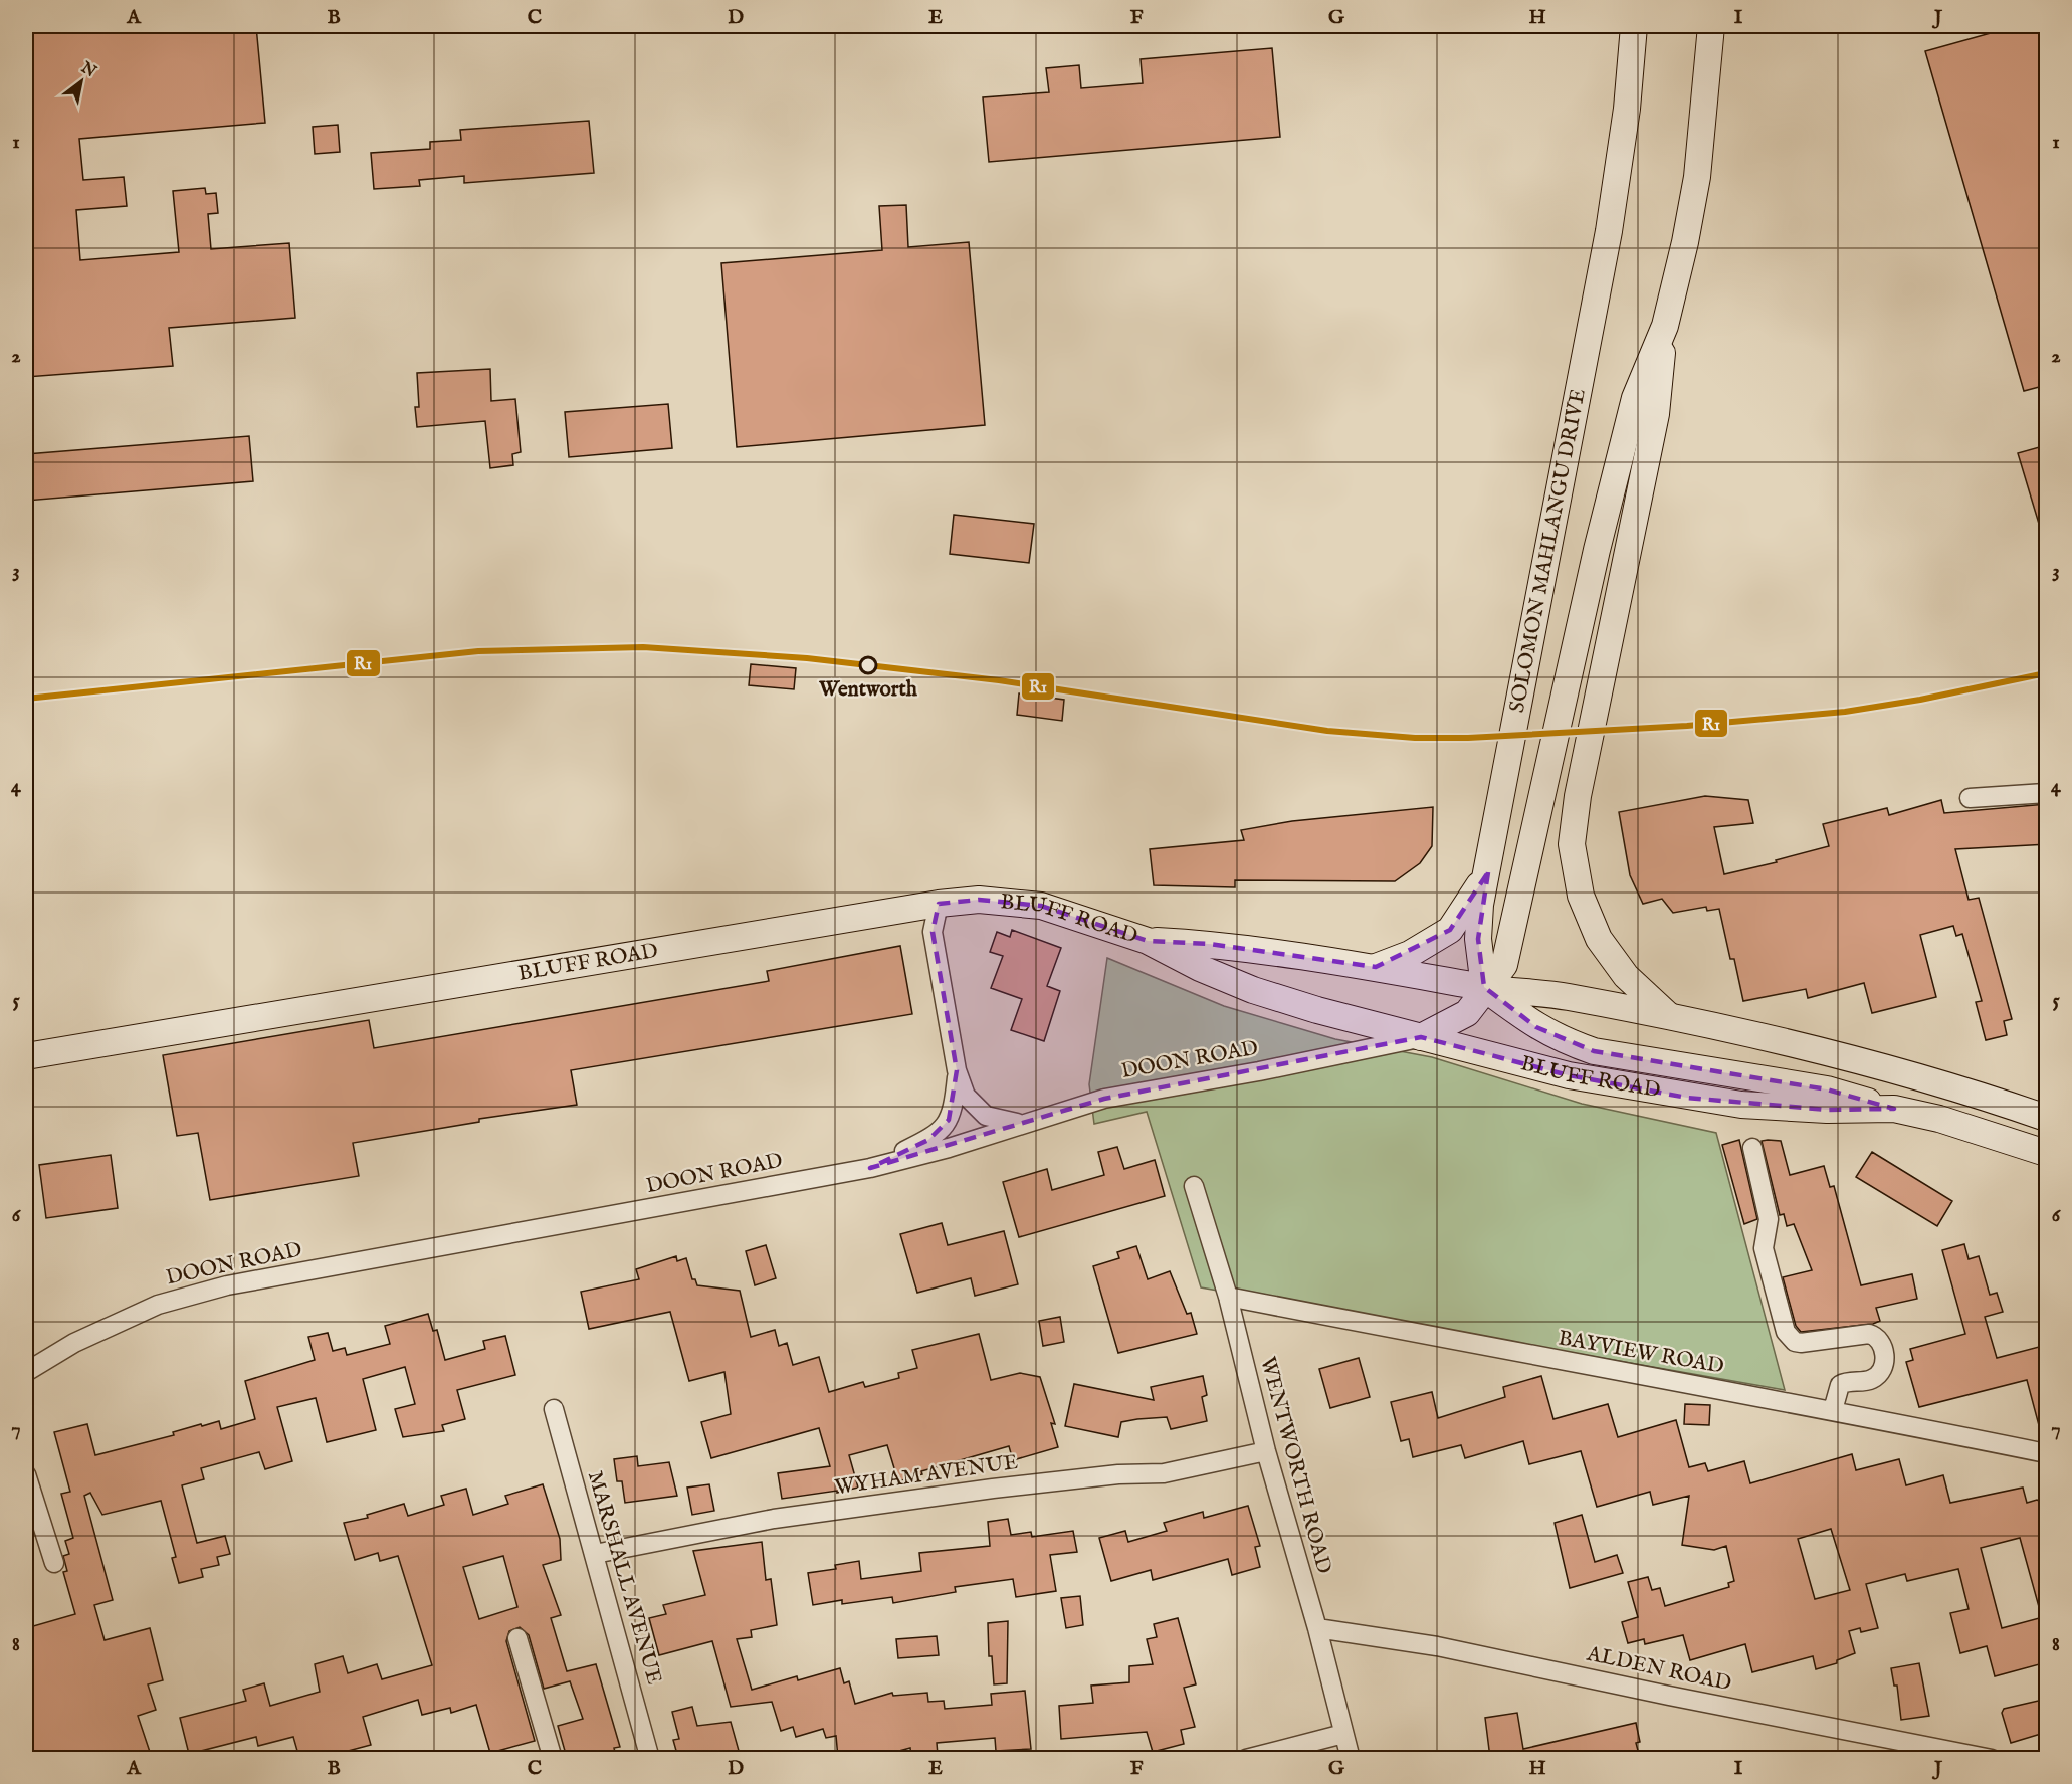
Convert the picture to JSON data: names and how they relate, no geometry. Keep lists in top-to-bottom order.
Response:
{
  "streets": {
    "main road": ["SOLOMON MAHLANGU DRIVE", "BLUFF ROAD"],
    "street": [
      "DOON ROAD",
      "BAYVIEW ROAD",
      "WENTWORTH ROAD",
      "WYHAM AVENUE",
      "MARSHALL AVENUE",
      "ALDEN ROAD"
    ]
  },
  "crossings": [
    ["SOLOMON MAHLANGU DRIVE", "BLUFF ROAD"],
    ["BLUFF ROAD", "DOON ROAD"],
    ["BAYVIEW ROAD", "WENTWORTH ROAD"],
    ["WENTWORTH ROAD", "WYHAM AVENUE"],
    ["WENTWORTH ROAD", "ALDEN ROAD"],
    ["WYHAM AVENUE", "MARSHALL AVENUE"]
  ],
  "places": ["Wentworth"],
  "lines": ["transit line R1"],
  "north": "top right",
  "grid": {
    "columns": [
      "A",
      "B",
      "C",
      "D",
      "E",
      "F",
      "G",
      "H",
      "I",
      "J"
    ],
    "rows": [
      "1",
      "2",
      "3",
      "4",
      "5",
      "6",
      "7",
      "8"
    ]
  }
}
